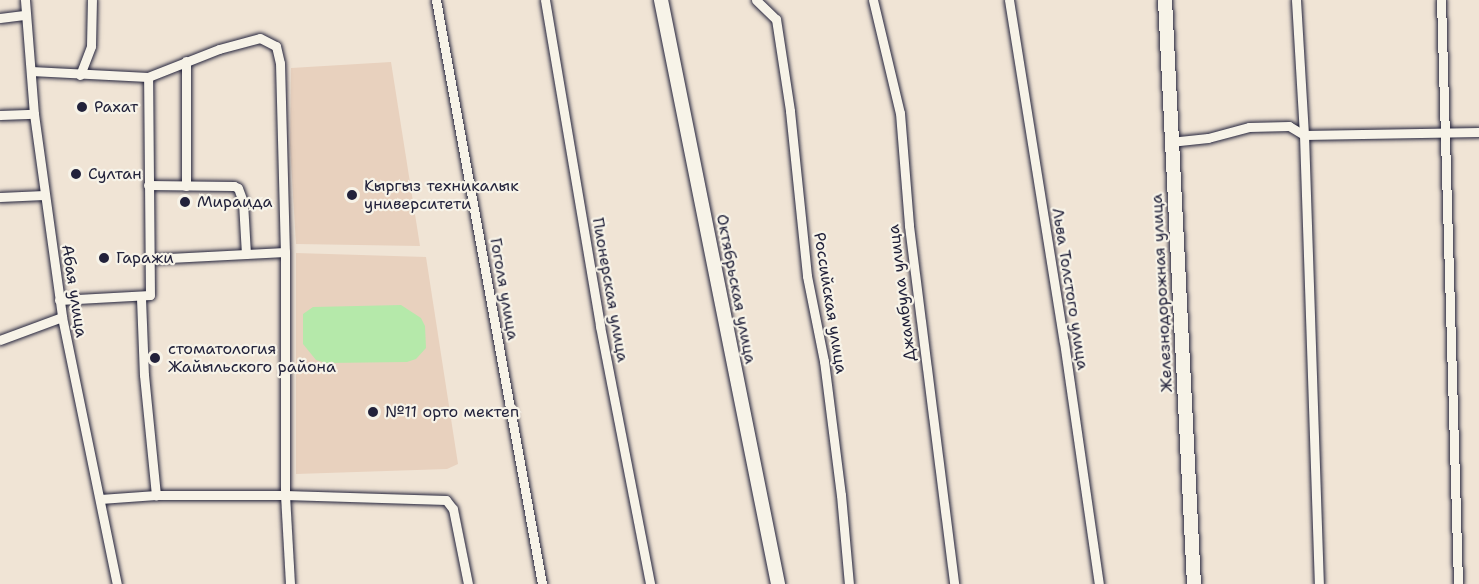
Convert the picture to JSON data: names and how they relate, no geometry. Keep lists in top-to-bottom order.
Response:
{
  "streets": {
    "street": [
      "Гоголя улица",
      "Октябрьская улица",
      "Льва Толстого улица",
      "Пионерская улица",
      "Абая улица",
      "Джамбула улица",
      "Железнодорожная улица",
      "Российская улица"
    ]
  },
  "places": [
    "Рахат",
    "Султан",
    "Кыргыз техникалык университети",
    "Мираида",
    "Гаражи",
    "стоматология Жайыльского района",
    "№11 орто мектеп"
  ]
}
